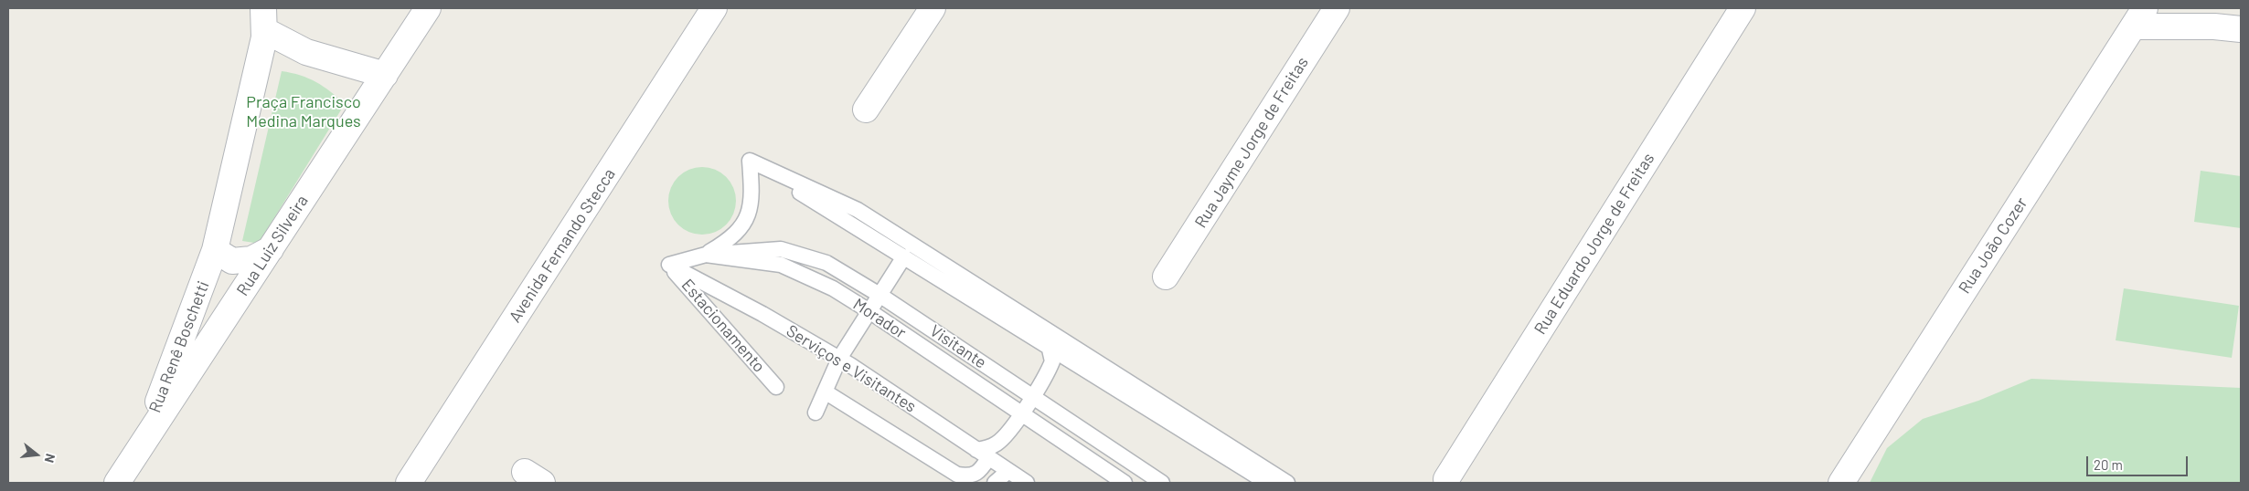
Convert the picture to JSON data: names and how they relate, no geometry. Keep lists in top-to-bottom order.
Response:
{
  "streets": {
    "street": [
      "Rua Jayme Jorge de Freitas",
      "Rua Eduardo Jorge de Freitas",
      "Rua Luiz Silveira",
      "Avenida Fernando Stecca",
      "Rua João Cozer",
      "Rua Renê Boschetti"
    ],
    "lane": [
      "Morador",
      "Estacionamento",
      "Visitante",
      "Serviços e Visitantes"
    ]
  },
  "crossings": [
    ["Rua Luiz Silveira", "Rua Renê Boschetti"],
    ["Morador", "Estacionamento"],
    ["Morador", "Visitante"],
    ["Morador", "Serviços e Visitantes"],
    ["Estacionamento", "Serviços e Visitantes"]
  ],
  "parks": ["Praça Francisco Medina Marques"],
  "scale_bar": "20 m",
  "north": "right"
}
